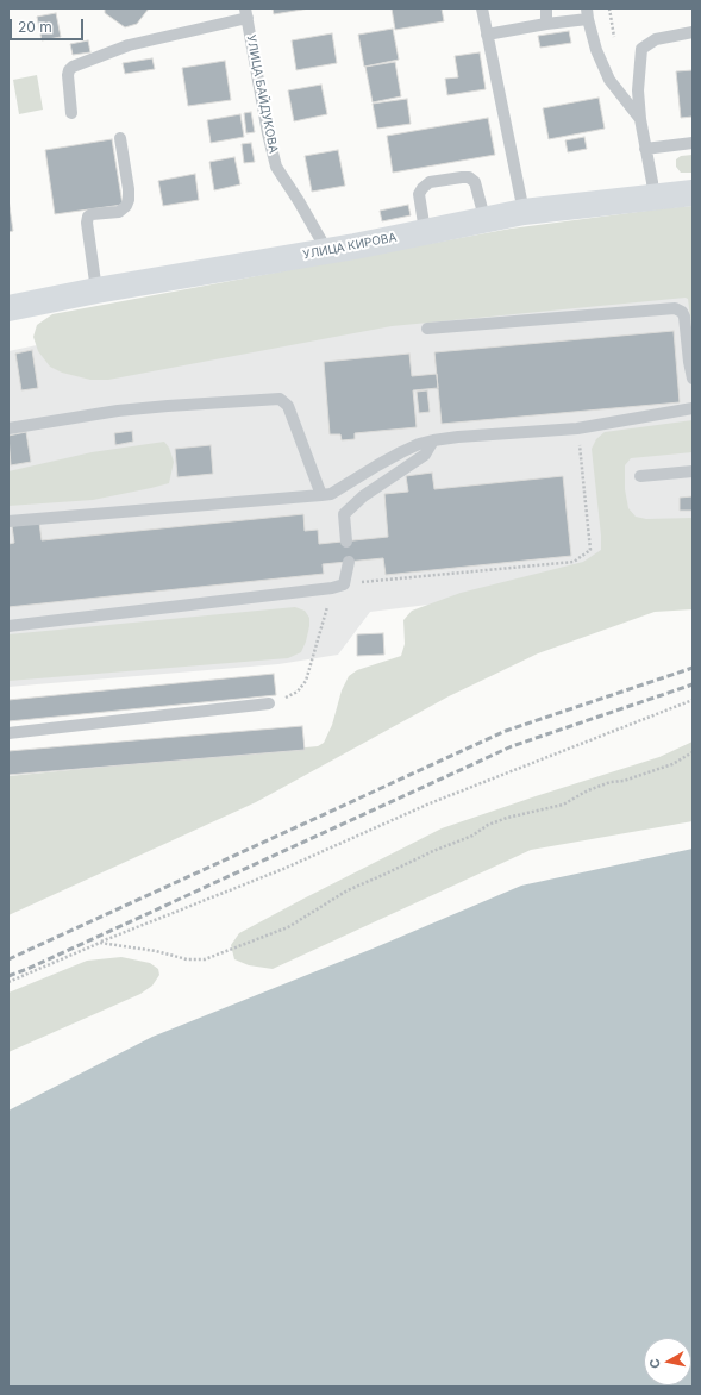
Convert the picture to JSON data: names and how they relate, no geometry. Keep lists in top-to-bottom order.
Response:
{
  "streets": {
    "street": ["УЛИЦА КИРОВА"],
    "lane": ["УЛИЦА БАЙДУКОВА"]
  },
  "crossings": [
    ["УЛИЦА БАЙДУКОВА", "УЛИЦА КИРОВА"]
  ],
  "scale_bar": "20 m",
  "north": "left"
}
